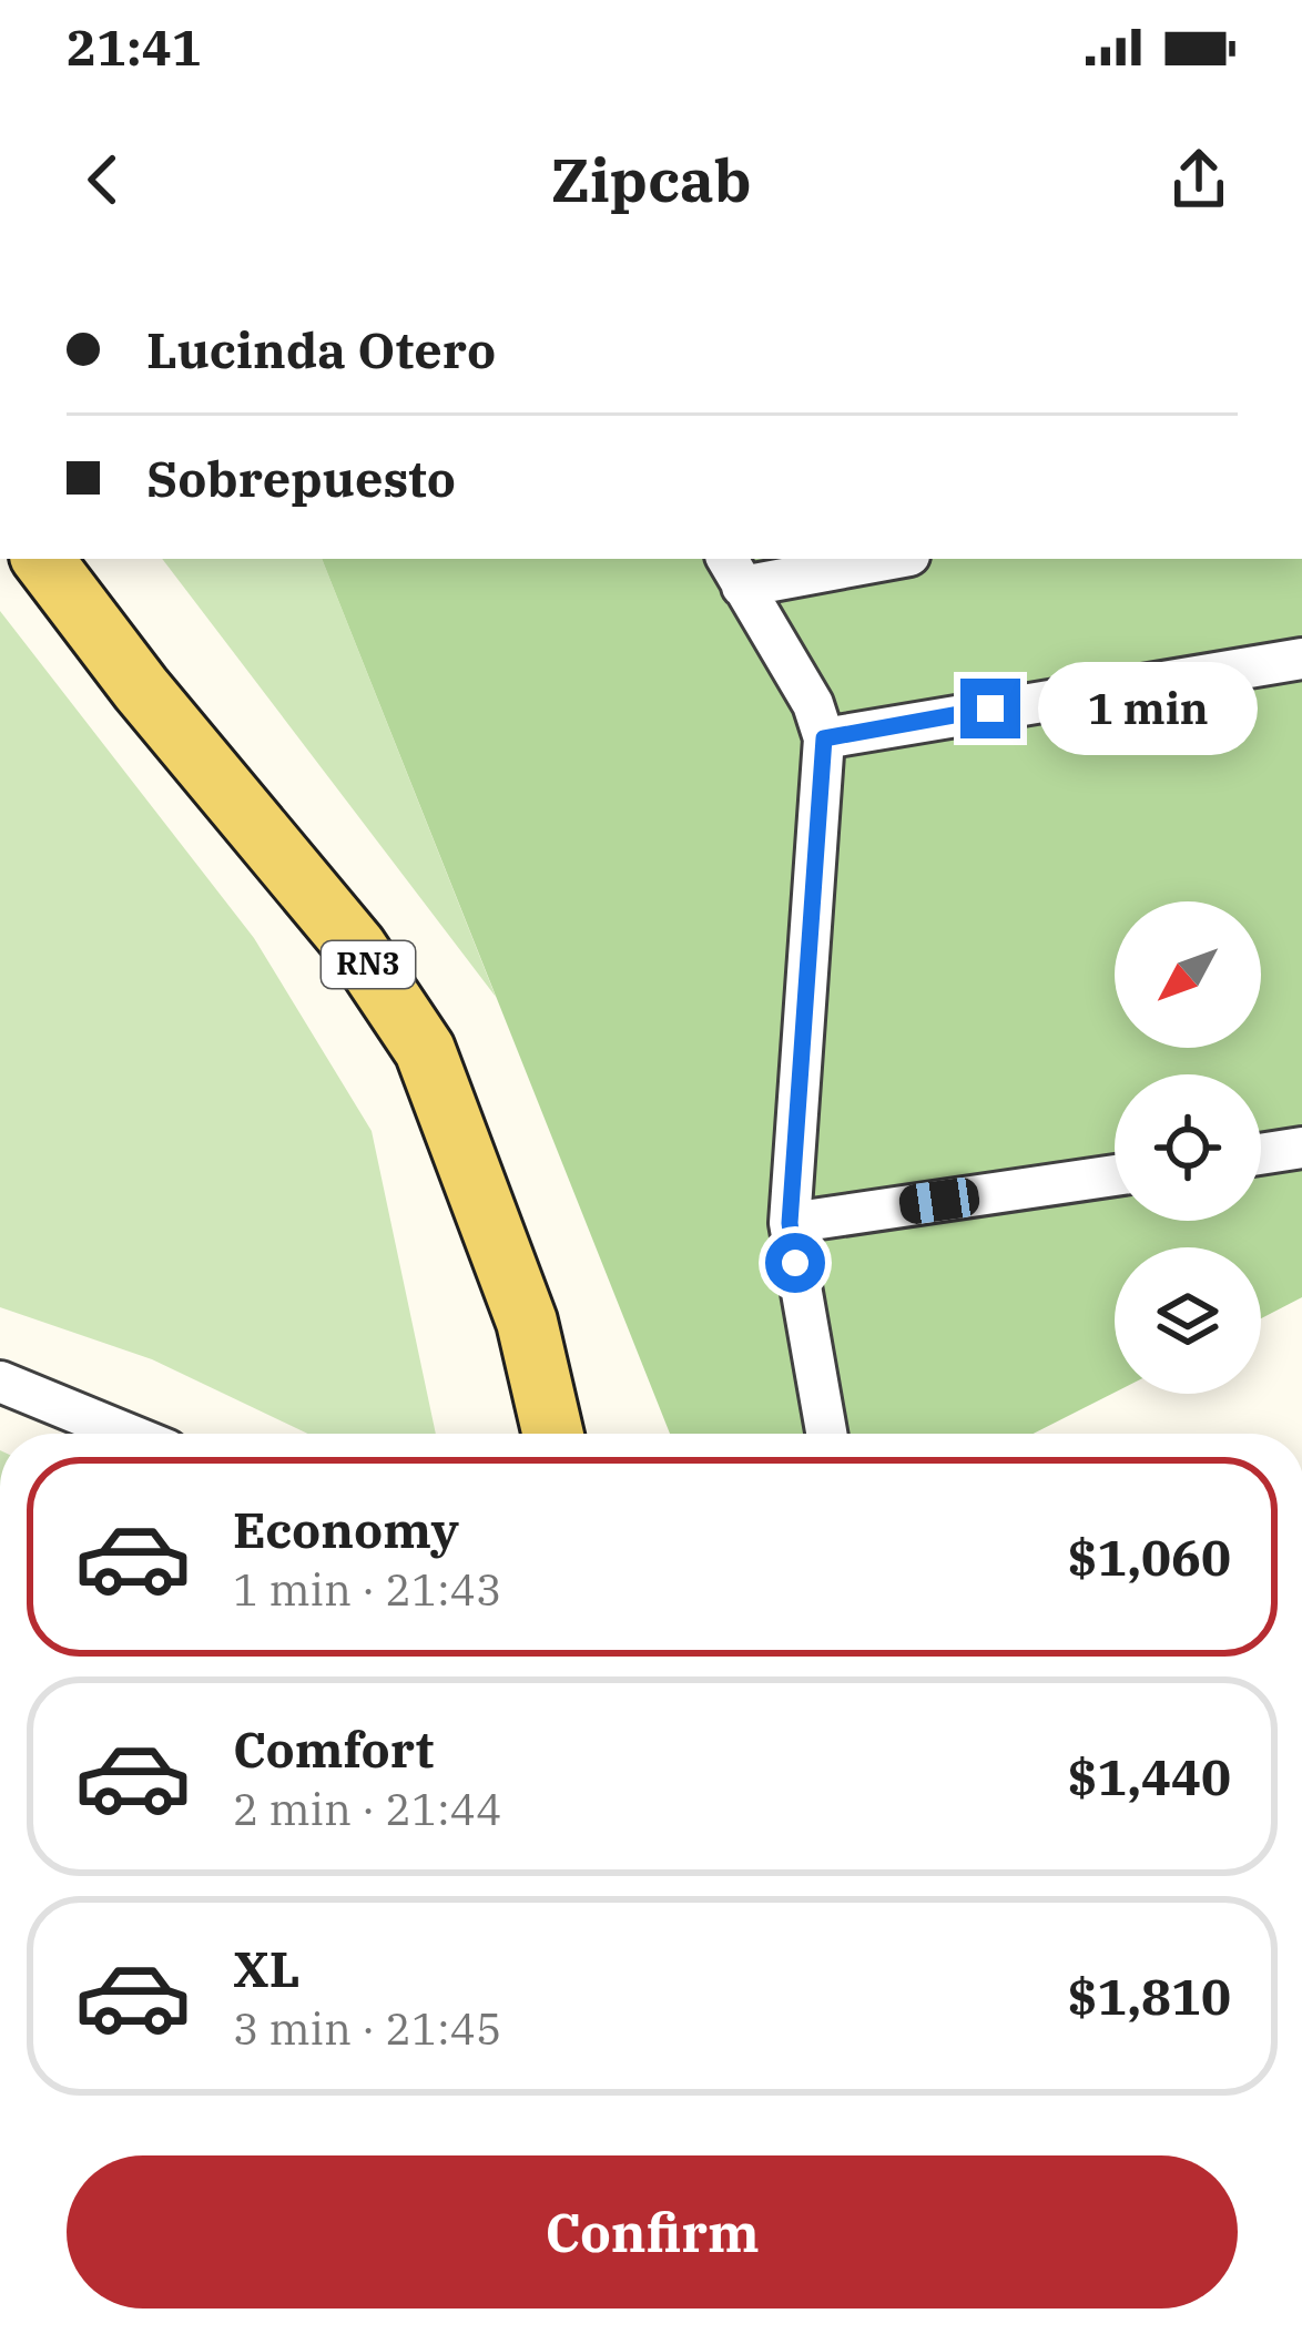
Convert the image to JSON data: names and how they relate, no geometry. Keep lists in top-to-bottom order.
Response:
{
  "streets": {
    "main road": ["RN3"]
  },
  "north": "bottom left",
  "page": {
    "status": "21:41",
    "header": "Zipcab",
    "banner": ["Lucinda Otero", "Sobrepuesto"],
    "bubble": "1 min",
    "list": [
      {
        "name": "Economy",
        "note": "1 min · 21:43",
        "value": "$1,060"
      },
      {
        "name": "Comfort",
        "note": "2 min · 21:44",
        "value": "$1,440"
      },
      {
        "name": "XL",
        "note": "3 min · 21:45",
        "value": "$1,810"
      }
    ],
    "buttons": "Confirm"
  }
}
